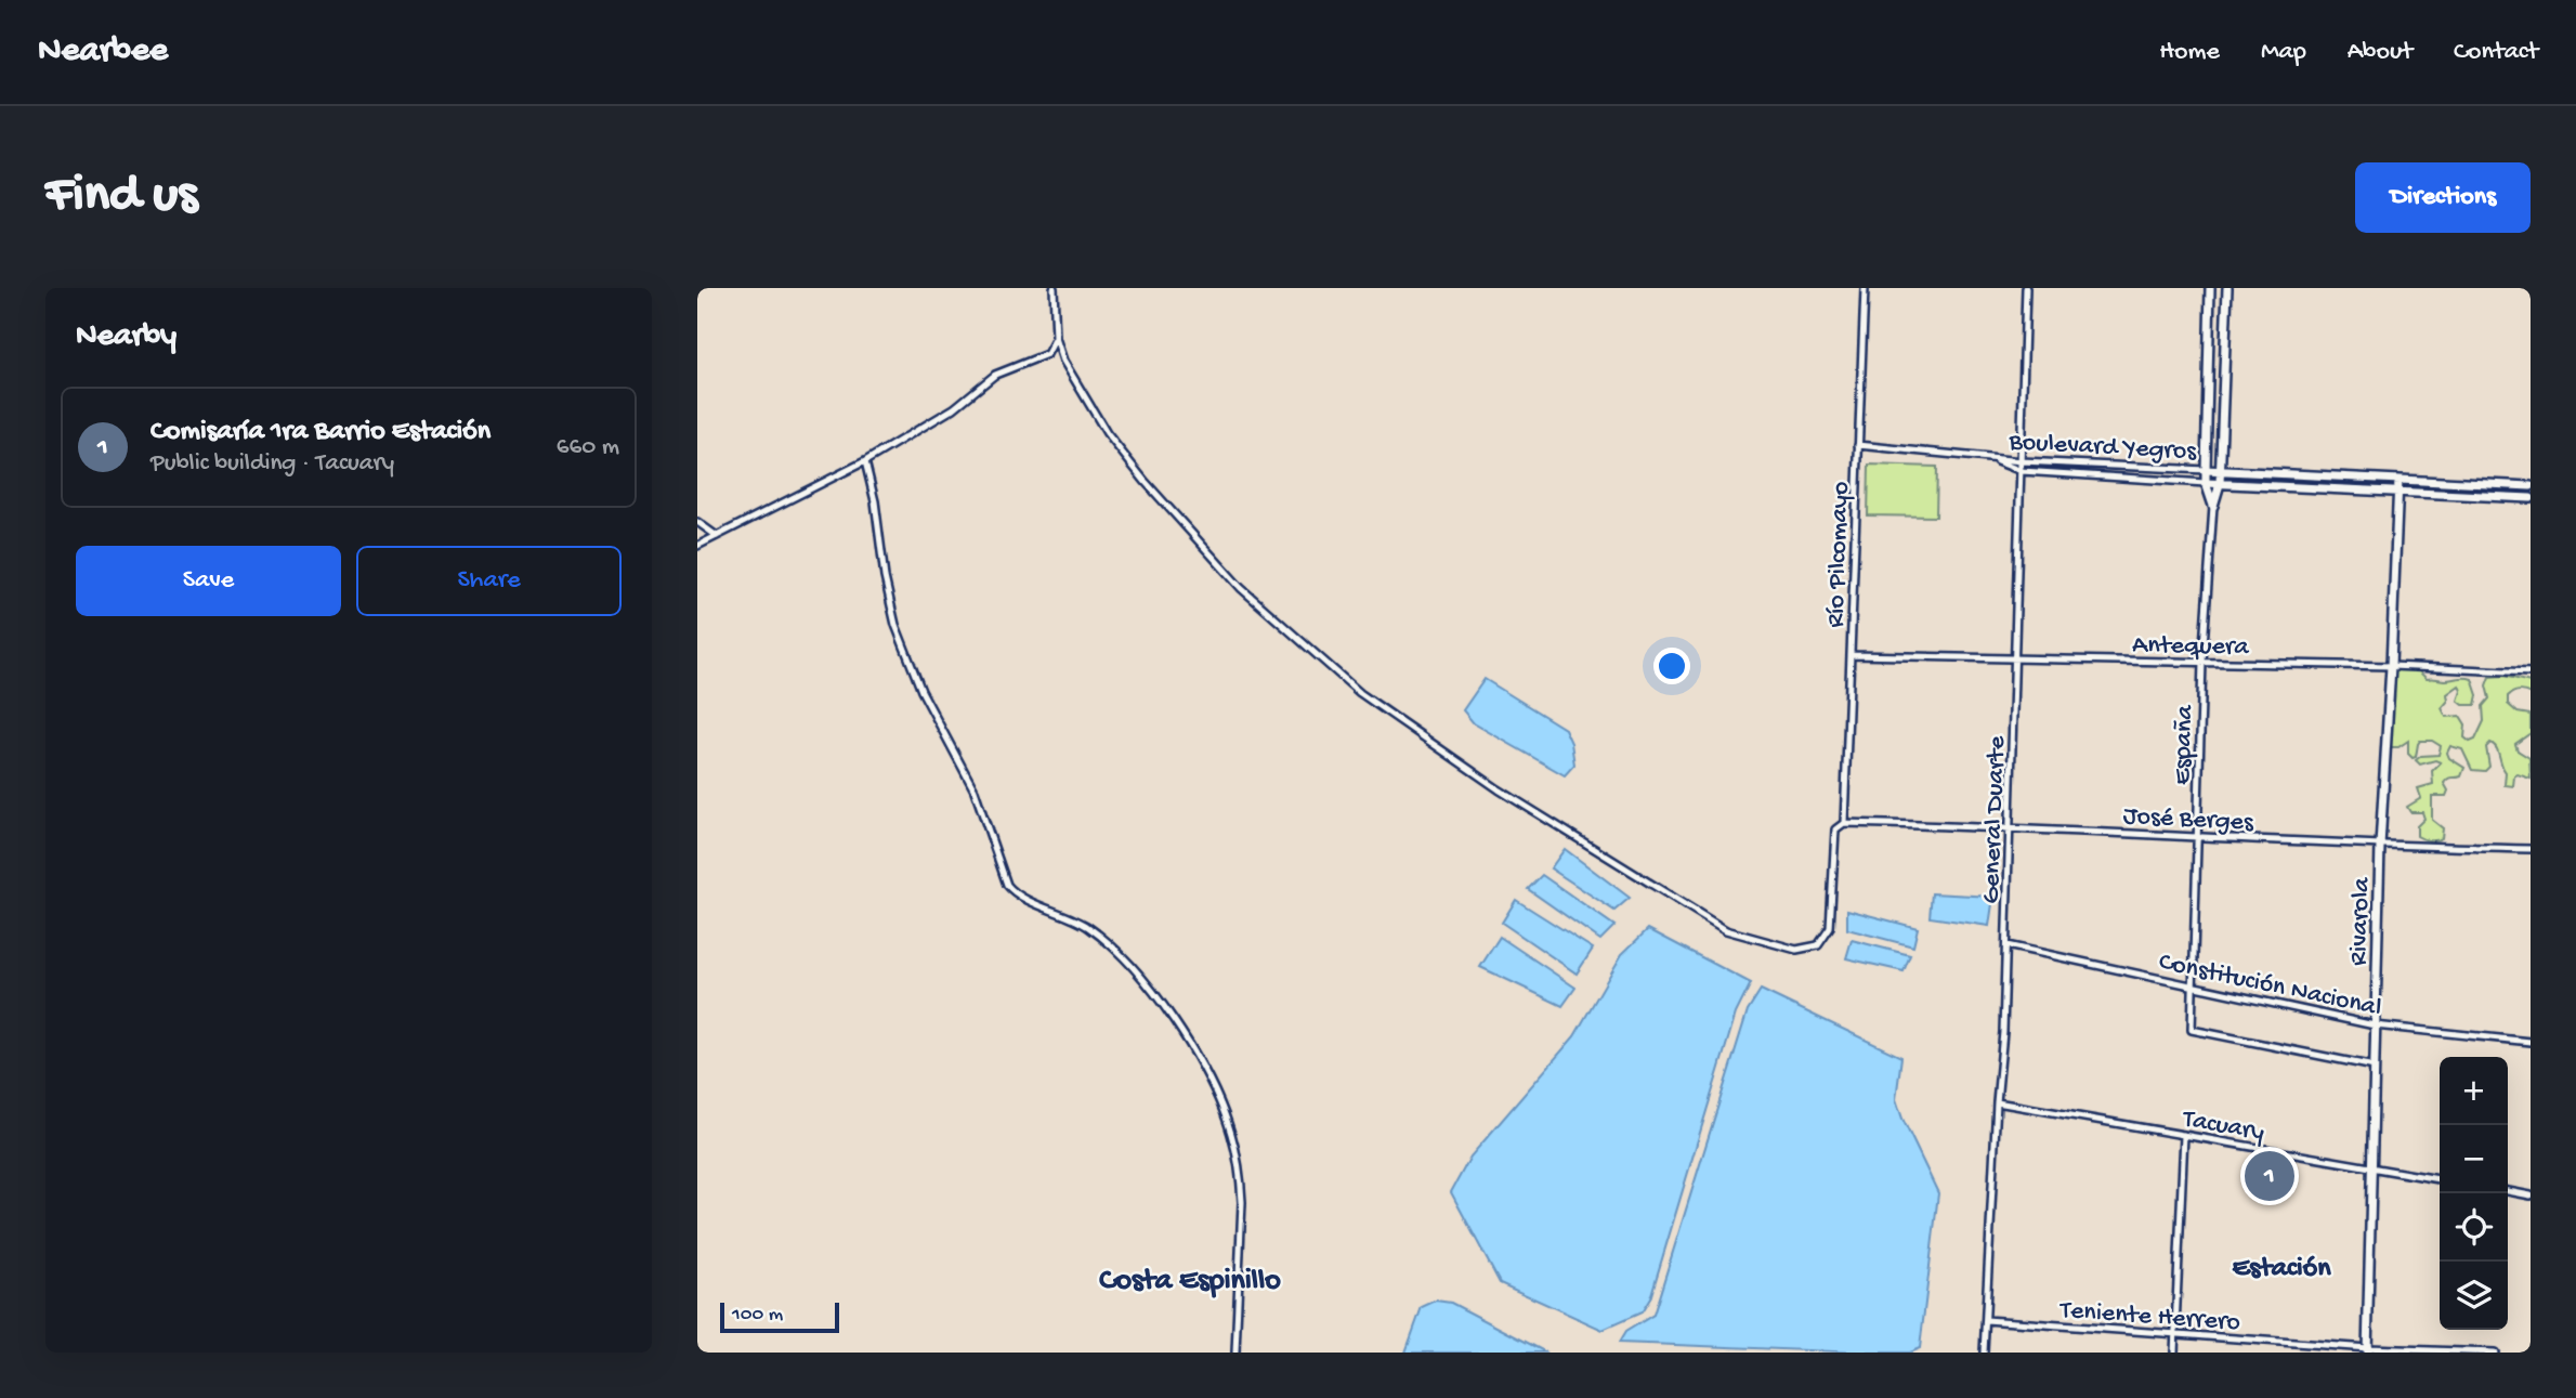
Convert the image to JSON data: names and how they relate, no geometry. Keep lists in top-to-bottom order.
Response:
{
  "streets": {
    "street": [
      "Boulevard Yegros",
      "Río Pilcomayo",
      "Antequera",
      "España",
      "José Berges",
      "General Duarte",
      "Rivarola",
      "Constitución Nacional",
      "Tacuary",
      "Teniente Herrero"
    ]
  },
  "crossings": [
    ["Boulevard Yegros", "General Duarte"],
    ["Boulevard Yegros", "Rivarola"],
    ["Río Pilcomayo", "Antequera"],
    ["Río Pilcomayo", "José Berges"],
    ["Antequera", "España"],
    ["Antequera", "General Duarte"],
    ["Antequera", "Rivarola"],
    ["España", "José Berges"],
    ["España", "Rivarola"],
    ["España", "Constitución Nacional"],
    ["José Berges", "General Duarte"],
    ["José Berges", "Rivarola"],
    ["General Duarte", "Constitución Nacional"],
    ["General Duarte", "Tacuary"],
    ["General Duarte", "Teniente Herrero"],
    ["Rivarola", "Constitución Nacional"],
    ["Rivarola", "Tacuary"],
    ["Rivarola", "Teniente Herrero"]
  ],
  "districts": ["Estación", "Costa Espinillo"],
  "scale_bar": "100 m",
  "page": {
    "header": "Nearbee",
    "nav": [
      "Home",
      "Map",
      "About",
      "Contact"
    ],
    "buttons": [
      "Directions",
      ["Save", "Share"]
    ],
    "title": "Find us",
    "heading": "Nearby",
    "list": [
      {
        "mark": "1",
        "name": "Comisaría 1ra Barrio Estación",
        "note": "Public building · Tacuary",
        "value": "660 m"
      }
    ],
    "map_buttons": ["+", "−"],
    "pins": "1",
    "scale": "100 m"
  }
}
